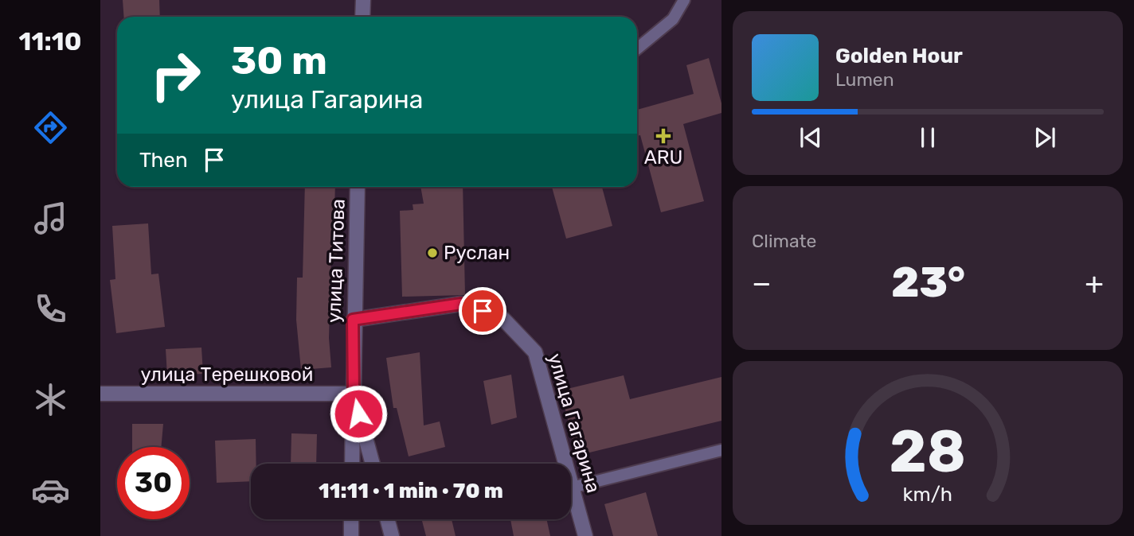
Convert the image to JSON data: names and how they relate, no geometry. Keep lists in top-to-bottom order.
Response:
{
  "streets": {
    "street": ["улица Титова", "улица Терешковой", "улица Гагарина"]
  },
  "crossings": [
    ["улица Титова", "улица Терешковой"],
    ["улица Титова", "улица Гагарина"]
  ],
  "places": {
    "health": ["ARU"],
    "other": ["Руслан"]
  },
  "page": {
    "tabs": "11:10",
    "turn": ["30 m", "улица Гагарина"],
    "song": ["Golden Hour", "Lumen"],
    "then": "Then",
    "tile": "Climate",
    "heat": ["−", "23°", "+"],
    "limit": "30",
    "trip": "11:11 · 1 min · 70 m",
    "gauge": ["28", "km/h"]
  }
}
